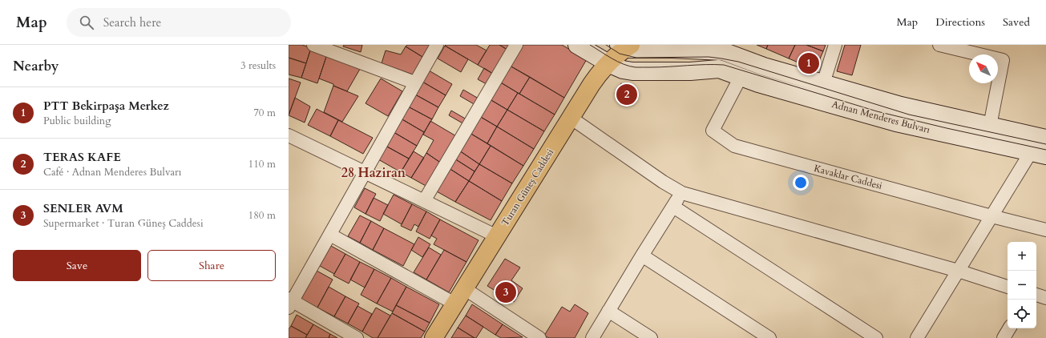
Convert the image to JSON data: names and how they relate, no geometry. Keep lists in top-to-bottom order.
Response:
{
  "streets": {
    "main road": ["Adnan Menderes Bulvarı", "Turan Güneş Caddesi"],
    "street": ["Kavaklar Caddesi"]
  },
  "crossings": [
    ["Adnan Menderes Bulvarı", "Kavaklar Caddesi"],
    ["Adnan Menderes Bulvarı", "Turan Güneş Caddesi"]
  ],
  "districts": ["28 Haziran"],
  "north": "top left",
  "page": {
    "header": "Map",
    "search": "Search here",
    "nav": ["Map", "Directions", "Saved"],
    "heading": ["Nearby", "3 results"],
    "pins": ["1", "2", "3"],
    "list": [
      {
        "mark": "1",
        "name": "PTT Bekirpaşa Merkez",
        "note": "Public building",
        "value": "70 m"
      },
      {
        "mark": "2",
        "name": "TERAS KAFE",
        "note": "Café · Adnan Menderes Bulvarı",
        "value": "110 m"
      },
      {
        "mark": "3",
        "name": "SENLER AVM",
        "note": "Supermarket · Turan Güneş Caddesi",
        "value": "180 m"
      }
    ],
    "buttons": ["Save", "Share"],
    "map_buttons": ["+", "−"]
  }
}
